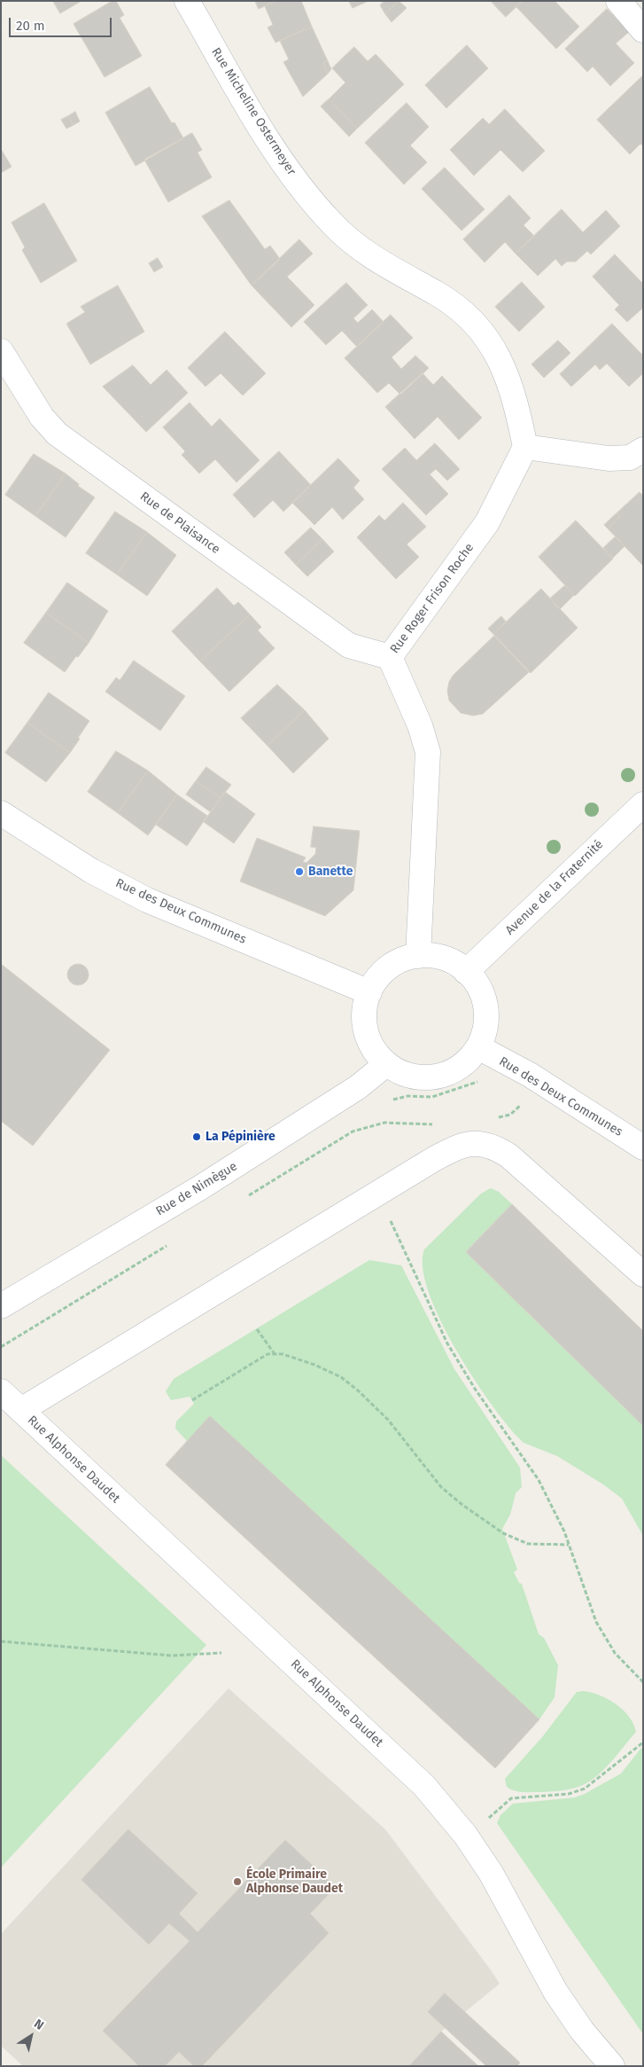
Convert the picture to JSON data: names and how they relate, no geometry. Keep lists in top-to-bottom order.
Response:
{
  "streets": {
    "street": [
      "Rue Micheline Ostermeyer",
      "Rue de Plaisance",
      "Rue Roger Frison Roche",
      "Avenue de la Fraternité",
      "Rue des Deux Communes",
      "Rue de Nimègue",
      "Rue Alphonse Daudet"
    ]
  },
  "crossings": [
    ["Rue Micheline Ostermeyer", "Rue Roger Frison Roche"],
    ["Rue de Plaisance", "Rue Roger Frison Roche"],
    ["Rue Roger Frison Roche", "Avenue de la Fraternité"],
    ["Rue Roger Frison Roche", "Rue des Deux Communes"],
    ["Rue Roger Frison Roche", "Rue de Nimègue"],
    ["Avenue de la Fraternité", "Rue des Deux Communes"],
    ["Avenue de la Fraternité", "Rue de Nimègue"],
    ["Rue des Deux Communes", "Rue de Nimègue"]
  ],
  "places": ["Banette", "La Pépinière", "École Primaire Alphonse Daudet"],
  "scale_bar": "20 m",
  "north": "top right"
}
